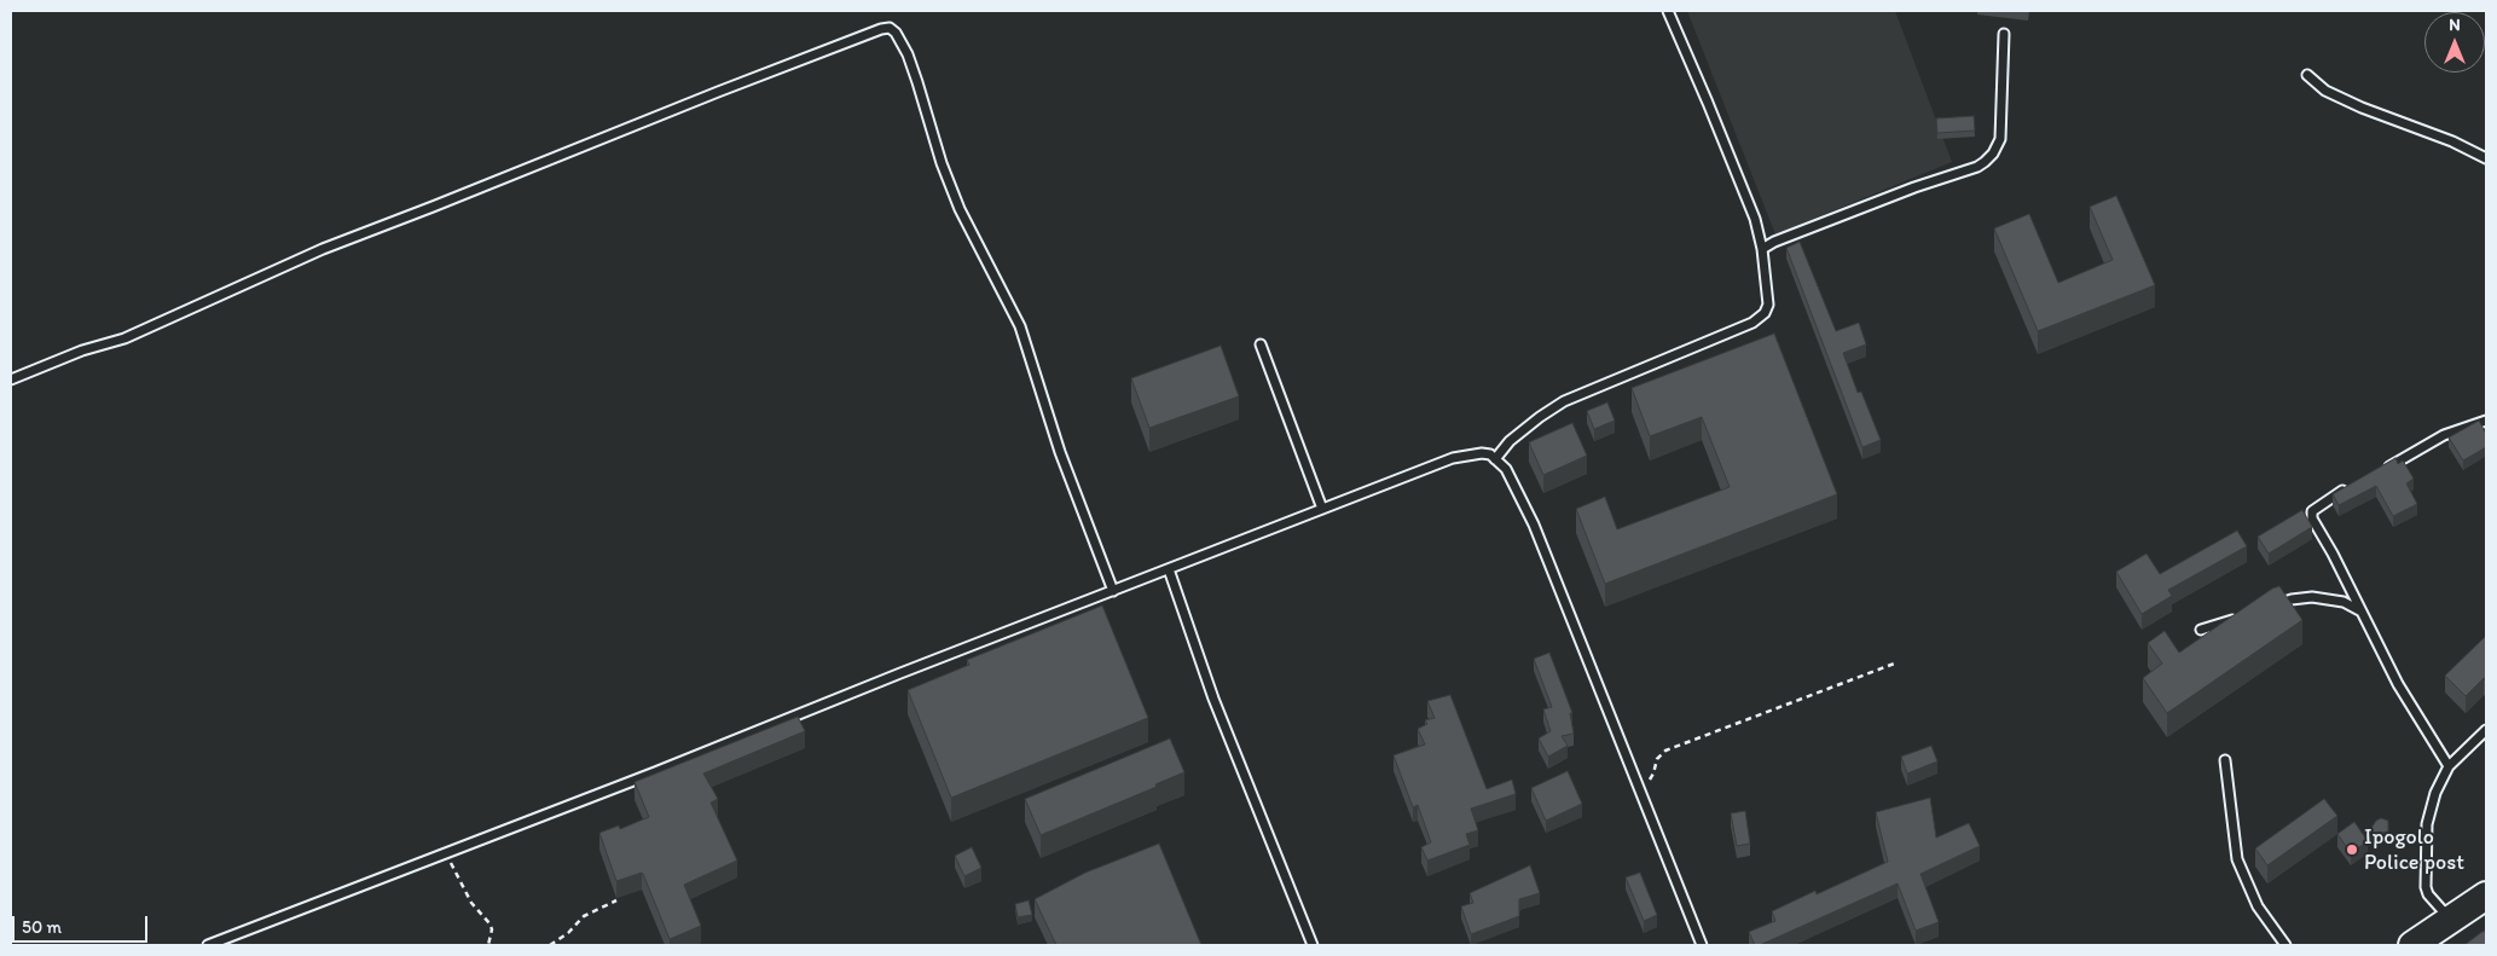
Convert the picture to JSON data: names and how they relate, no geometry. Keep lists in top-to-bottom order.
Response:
{
  "places": ["Ipogolo Police post"],
  "scale_bar": "50 m",
  "north": "top"
}
